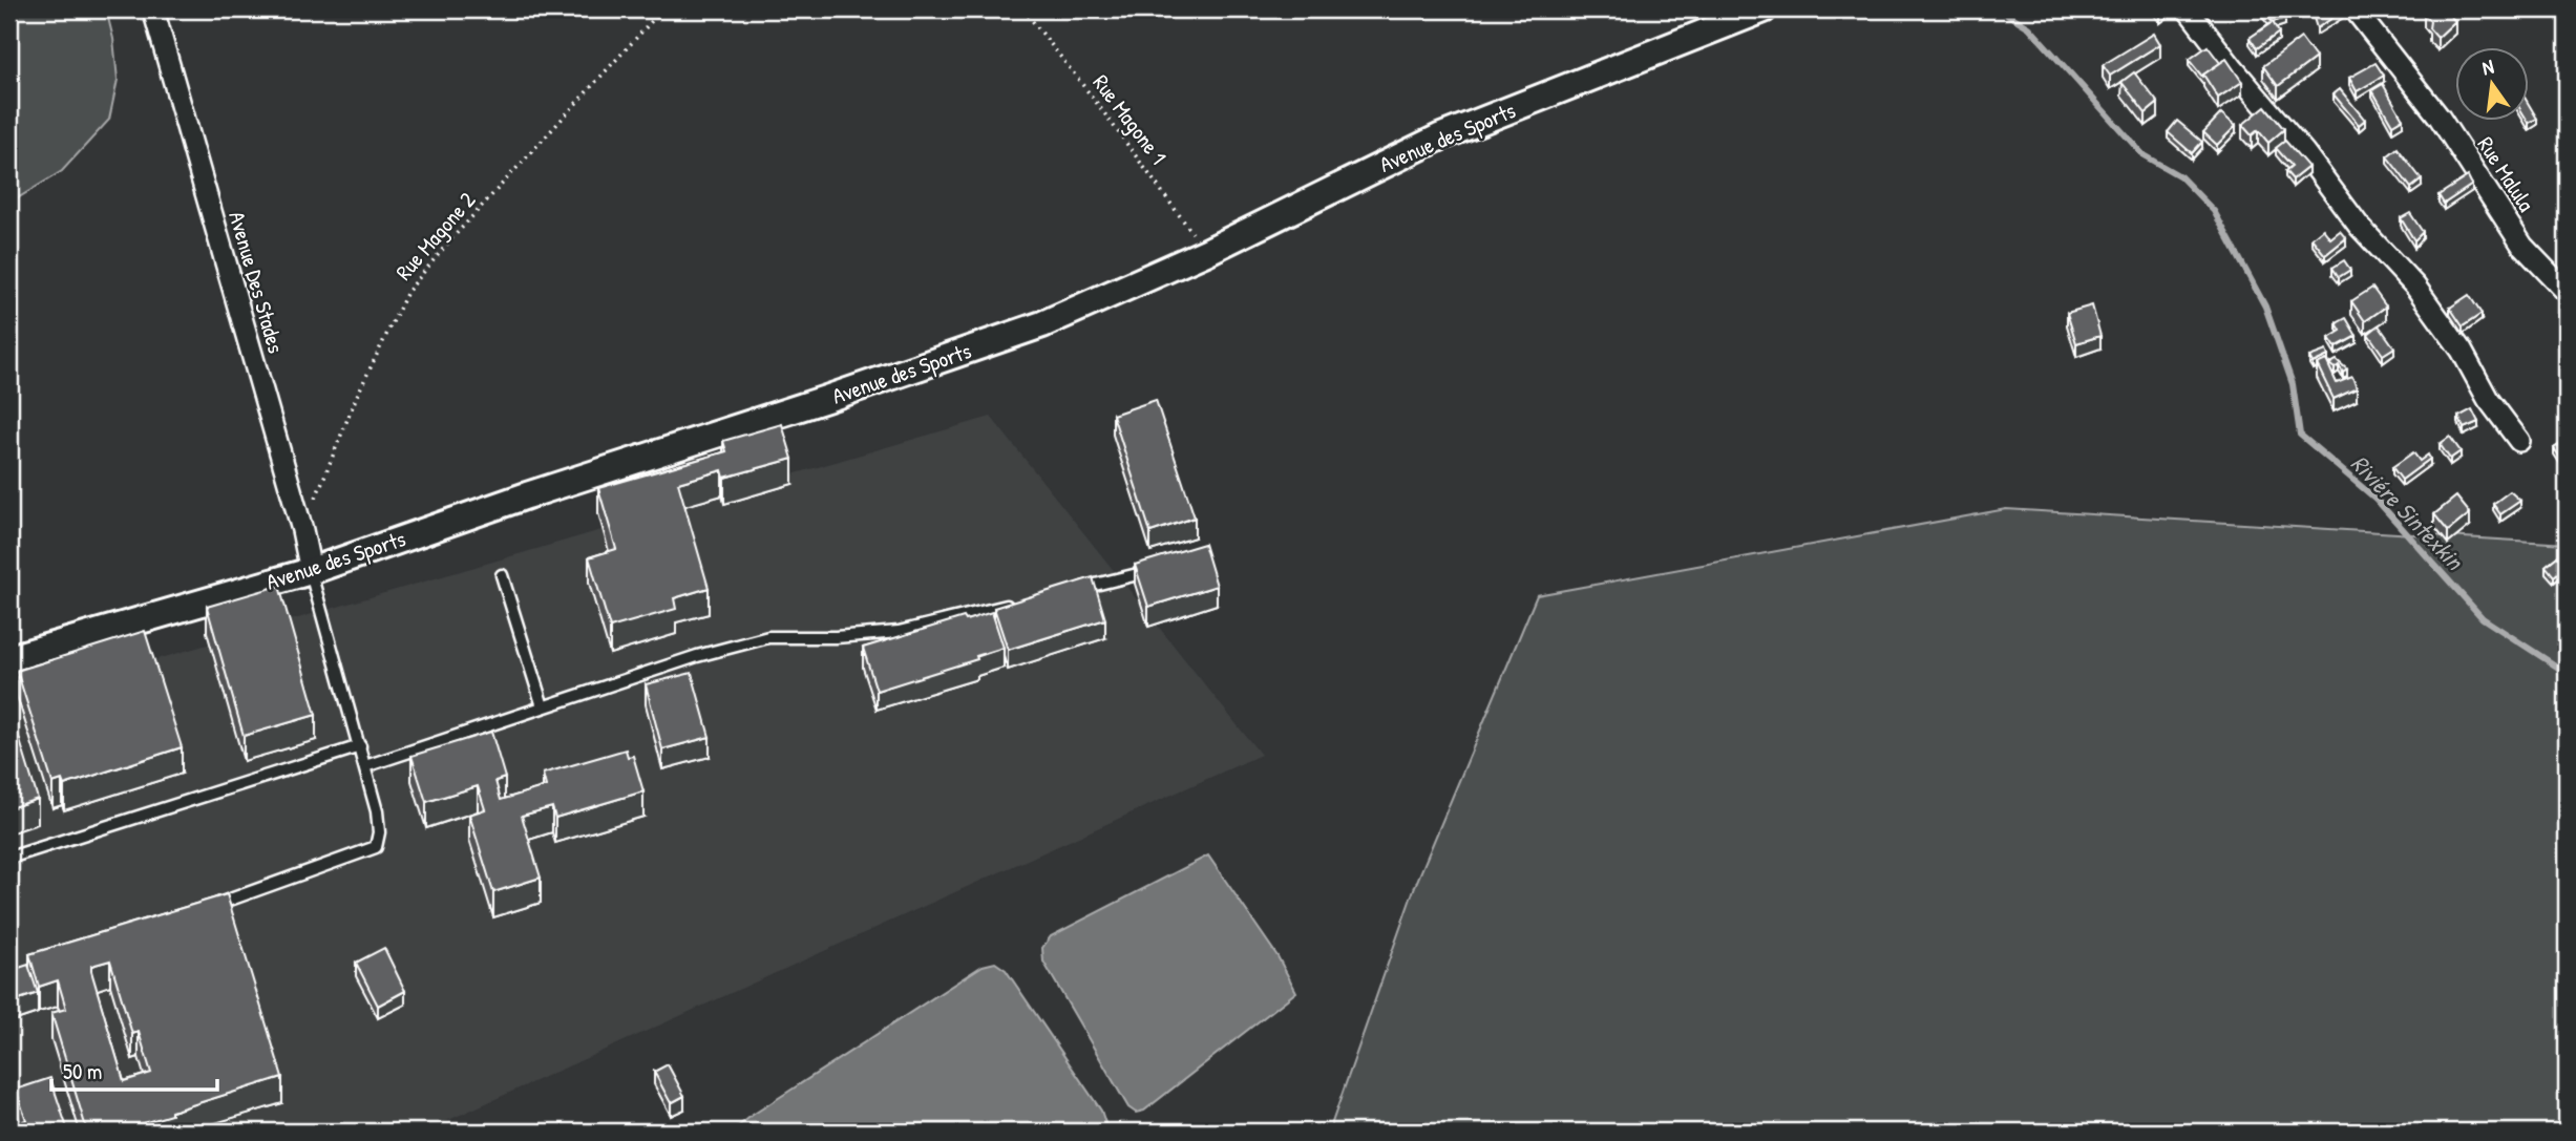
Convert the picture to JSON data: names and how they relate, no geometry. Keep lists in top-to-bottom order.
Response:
{
  "streets": {
    "street": ["Avenue des Sports", "Rue Malula", "Avenue Des Stades"],
    "path": ["Rue Magone 1", "Rue Magone 2"]
  },
  "crossings": [
    ["Rue Magone 1", "Avenue des Sports"],
    ["Avenue des Sports", "Avenue Des Stades"],
    ["Rue Magone 2", "Avenue Des Stades"]
  ],
  "water": ["Riviére Sintexkin"],
  "scale_bar": "50 m",
  "north": "top"
}
